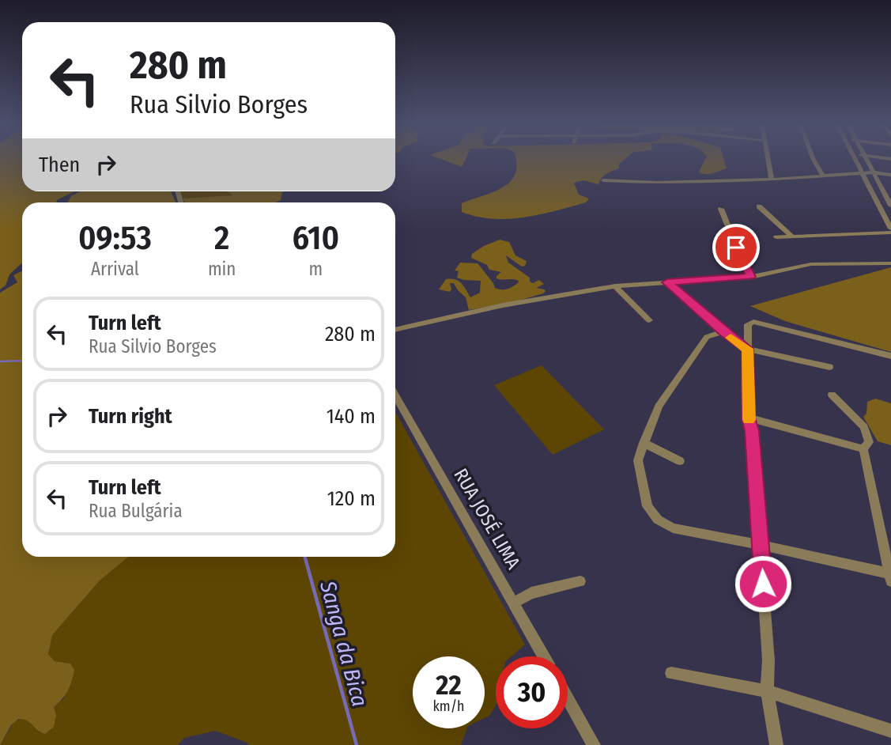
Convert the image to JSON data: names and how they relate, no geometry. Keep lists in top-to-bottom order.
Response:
{
  "streets": {
    "street": ["RUA JOSÉ LIMA"]
  },
  "water": ["Sanga da Bica"],
  "page": {
    "turn": ["280 m", "Rua Silvio Borges"],
    "then": "Then",
    "eta": [
      "09:53",
      "Arrival",
      "2",
      "min",
      "610",
      "m"
    ],
    "list": [
      {
        "name": "Turn left",
        "note": "Rua Silvio Borges",
        "value": "280 m"
      },
      {
        "name": "Turn right",
        "value": "140 m"
      },
      {
        "name": "Turn left",
        "note": "Rua Bulgária",
        "value": "120 m"
      }
    ],
    "speed": "22 km/h",
    "limit": "30"
  }
}
